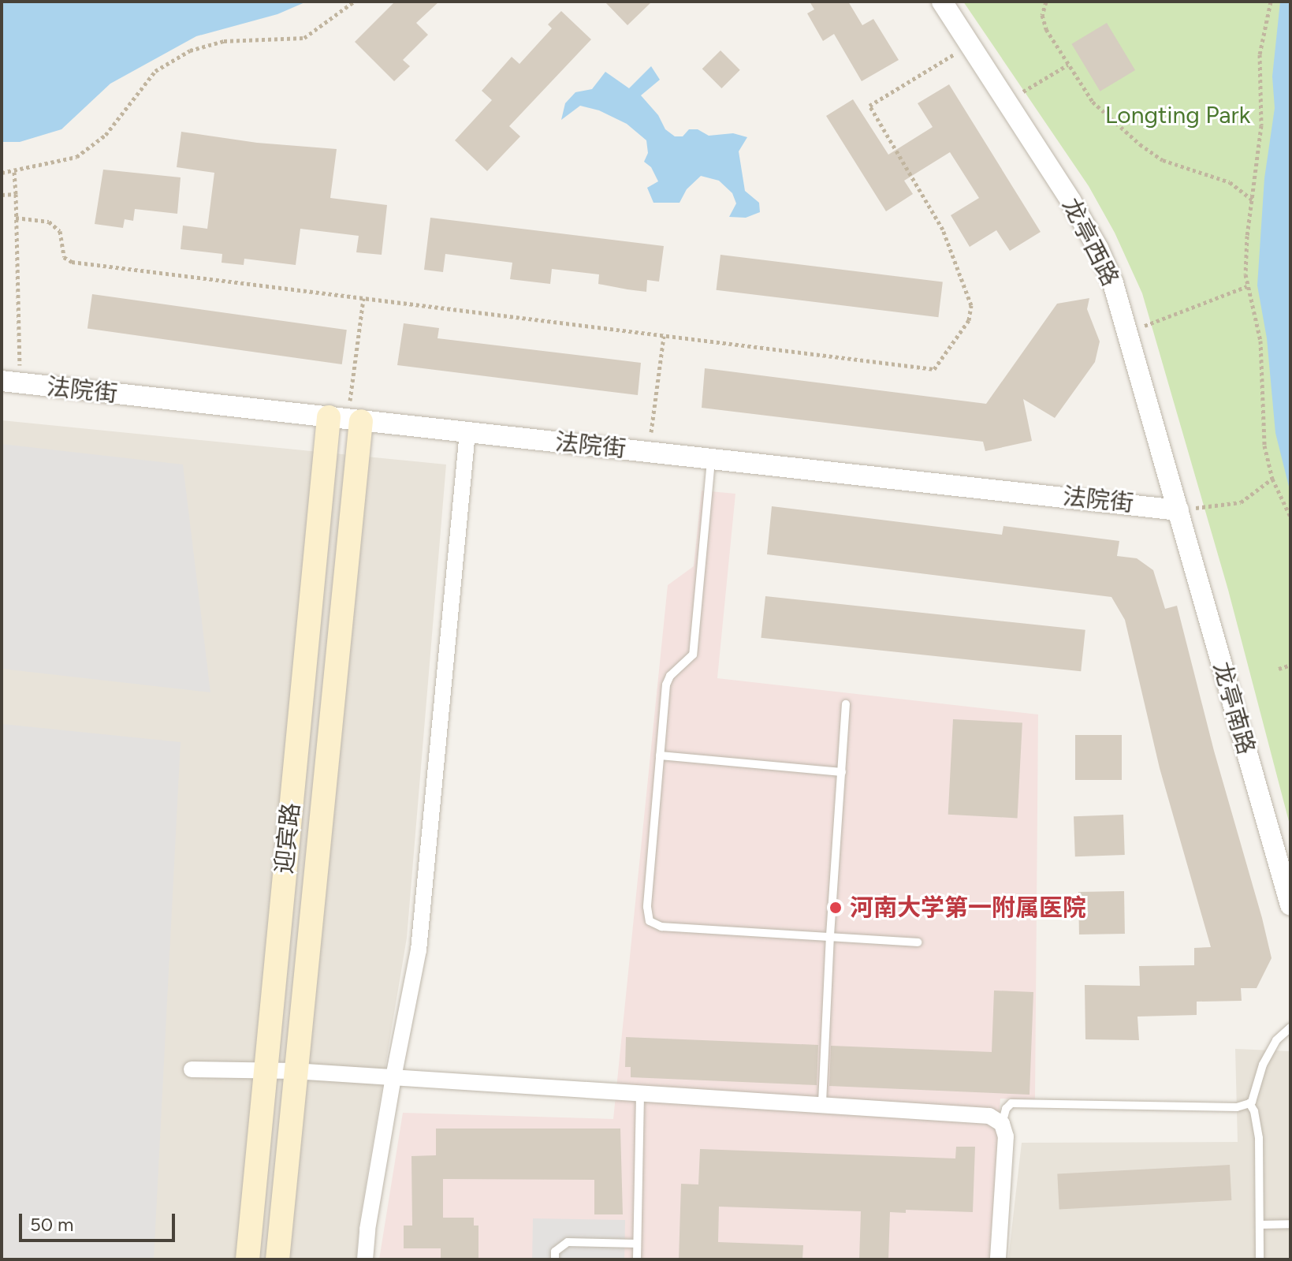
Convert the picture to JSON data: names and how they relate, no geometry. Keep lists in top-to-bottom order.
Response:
{
  "streets": {
    "main road": ["迎宾路"],
    "street": ["龙亭西路", "法院街", "龙亭南路"]
  },
  "crossings": [
    ["龙亭西路", "法院街"],
    ["龙亭西路", "龙亭南路"],
    ["法院街", "龙亭南路"],
    ["法院街", "迎宾路"]
  ],
  "parks": ["Longting Park"],
  "places": ["河南大学第一附属医院"],
  "scale_bar": "50 m"
}
